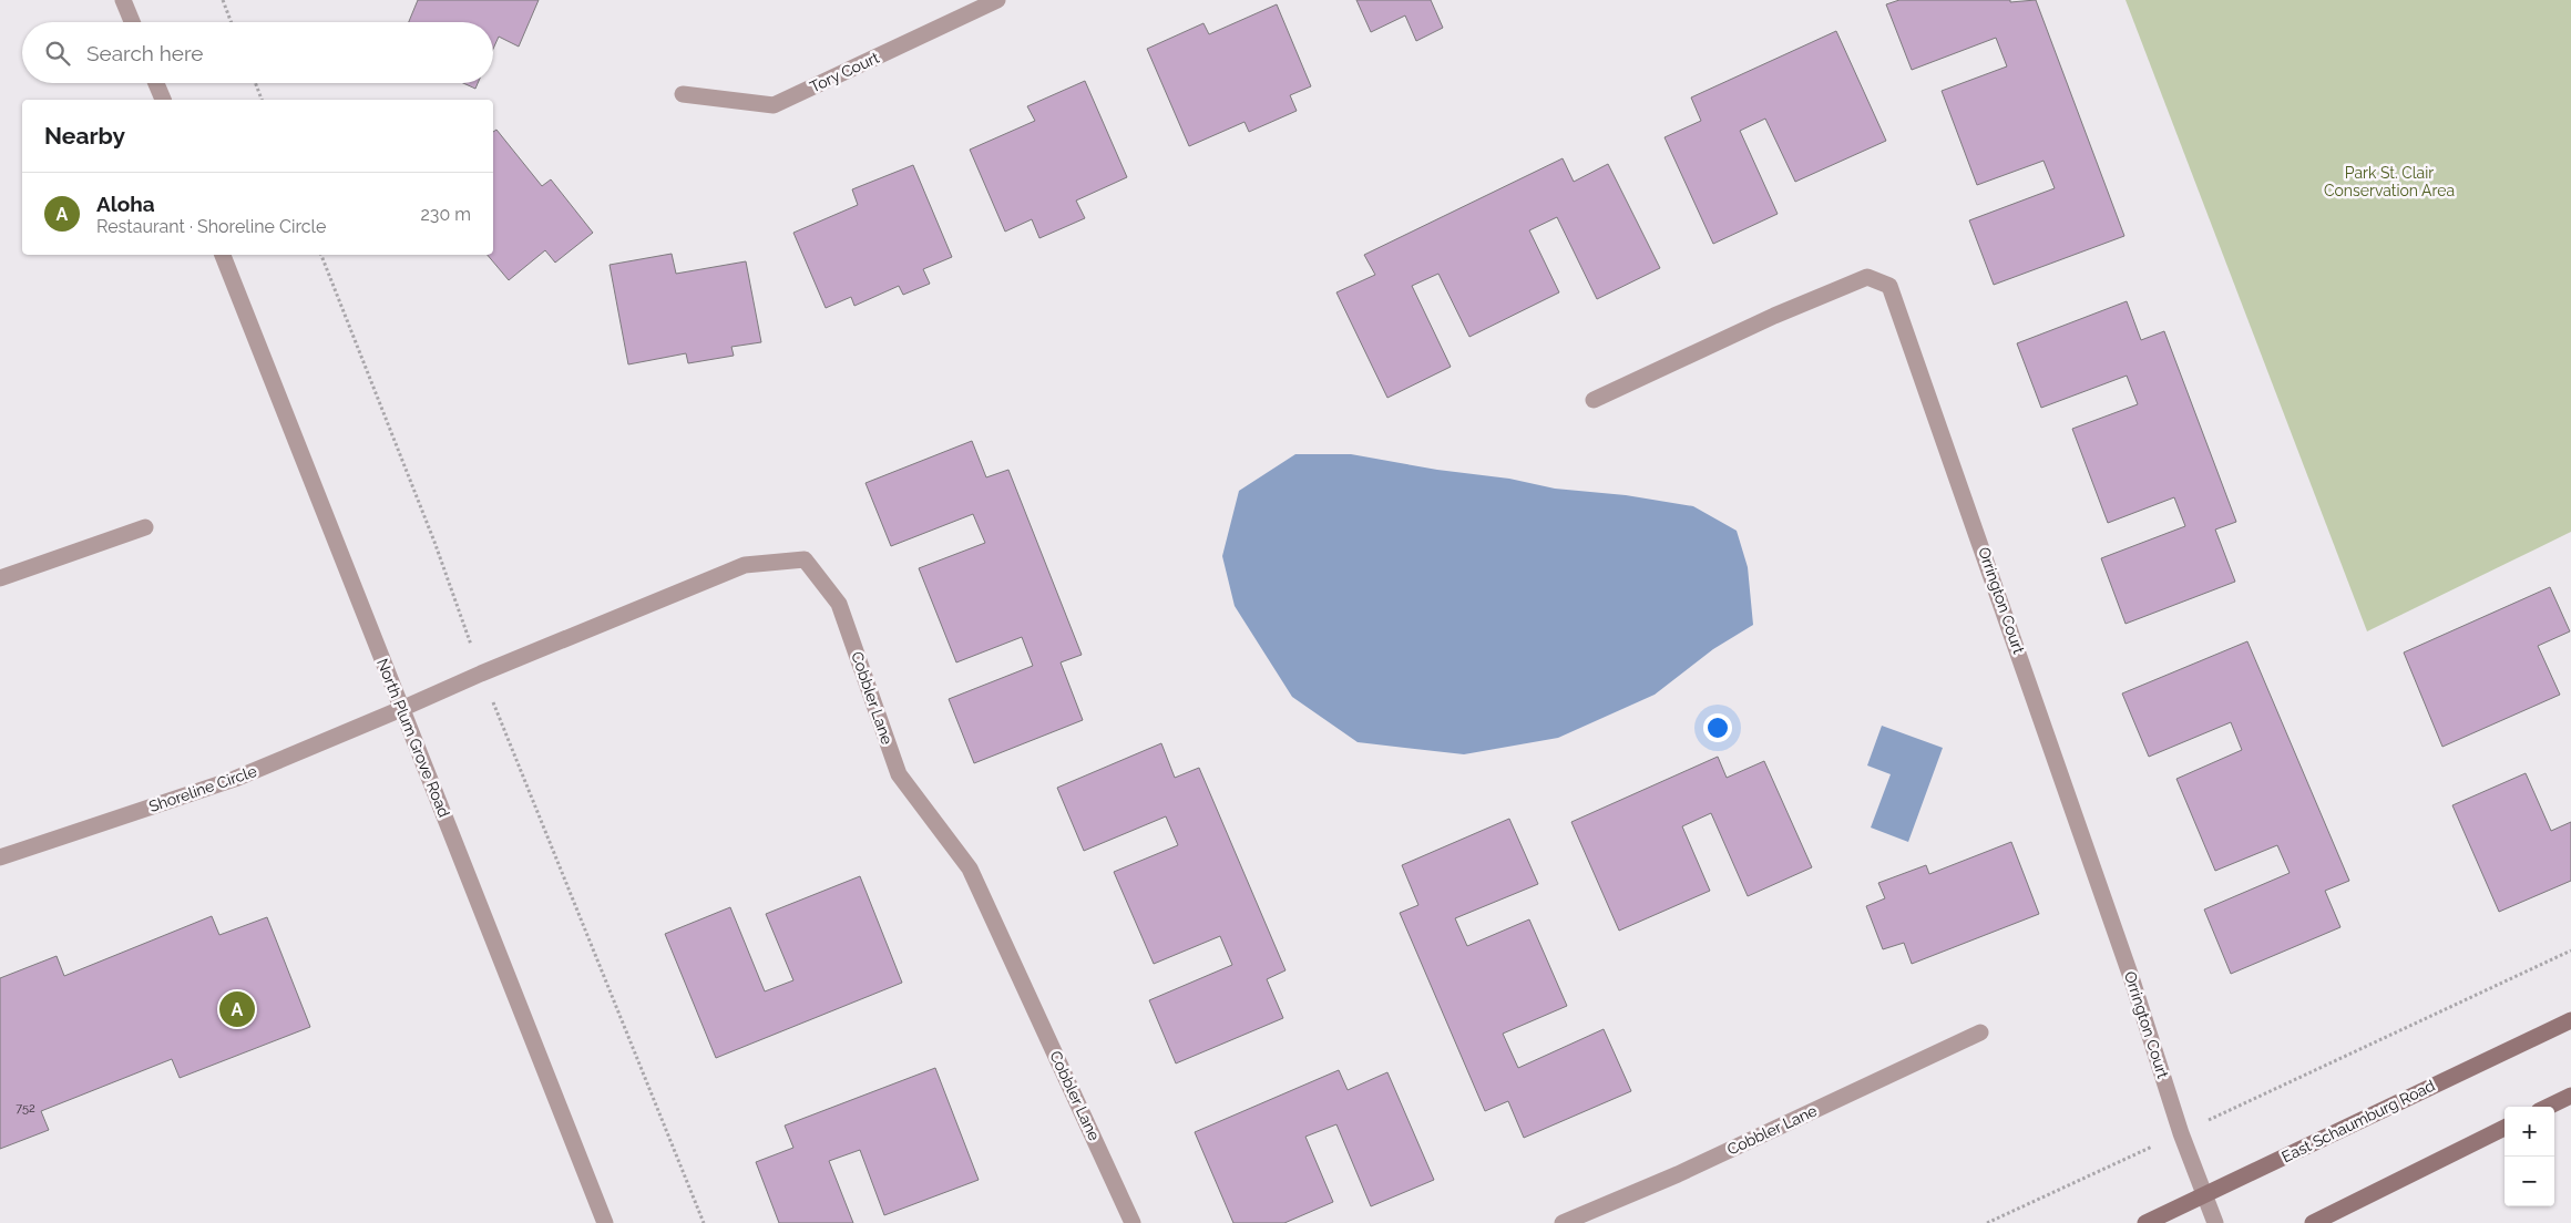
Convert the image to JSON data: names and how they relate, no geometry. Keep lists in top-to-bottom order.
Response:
{
  "streets": {
    "main road": ["East Schaumburg Road"],
    "street": [
      "Tory Court",
      "Orrington Court",
      "Cobbler Lane",
      "North Plum Grove Road",
      "Shoreline Circle"
    ]
  },
  "crossings": [
    ["Orrington Court", "East Schaumburg Road"],
    ["Cobbler Lane", "North Plum Grove Road"],
    ["Cobbler Lane", "Shoreline Circle"],
    ["North Plum Grove Road", "Shoreline Circle"]
  ],
  "parks": ["Park St. Clair Conservation Area"],
  "house_numbers": ["752"],
  "page": {
    "search": "Search here",
    "heading": "Nearby",
    "list": [
      {
        "mark": "A",
        "name": "Aloha",
        "note": "Restaurant · Shoreline Circle",
        "value": "230 m"
      }
    ],
    "pins": "A",
    "map_buttons": ["+", "−"]
  }
}
